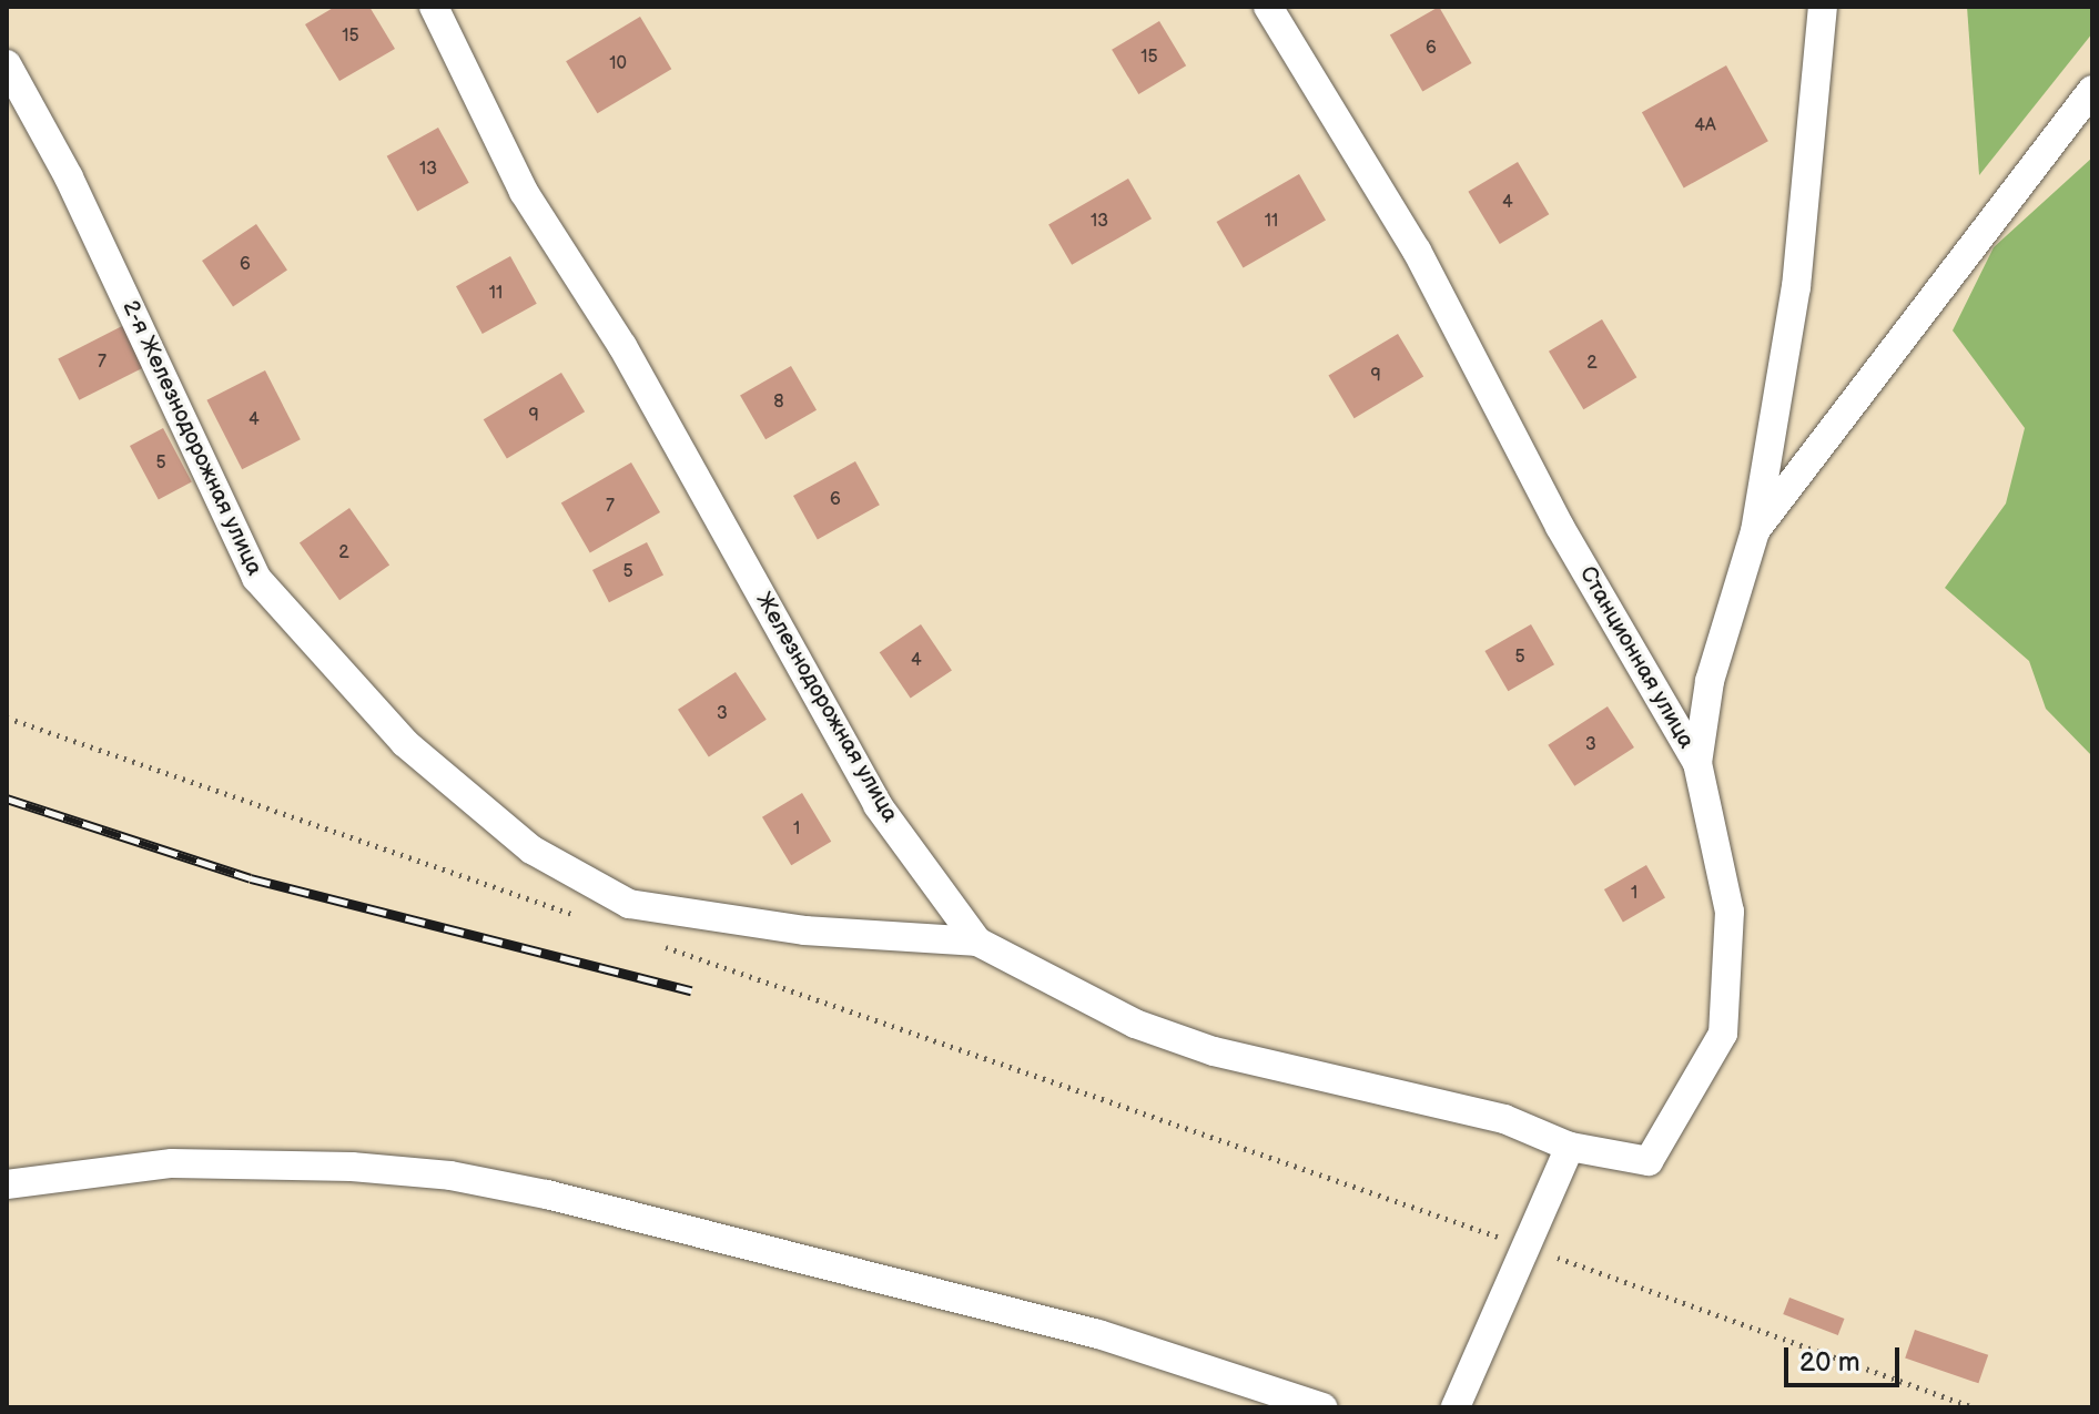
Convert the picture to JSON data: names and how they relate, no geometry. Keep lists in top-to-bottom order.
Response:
{
  "streets": {
    "street": ["2-я Железнодорожная улица", "Станционная улица", "Железнодорожная улица"]
  },
  "crossings": [
    ["2-я Железнодорожная улица", "Железнодорожная улица"],
    ["Станционная улица", "Железнодорожная улица"]
  ],
  "house_numbers": [
    "15",
    "6",
    "15",
    "10",
    "4А",
    "13",
    "4",
    "13",
    "11",
    "6",
    "11",
    "7",
    "2",
    "9",
    "8",
    "9",
    "4",
    "5",
    "6",
    "7",
    "2",
    "5",
    "5",
    "4",
    "3",
    "3",
    "1",
    "1"
  ],
  "scale_bar": "20 m"
}
